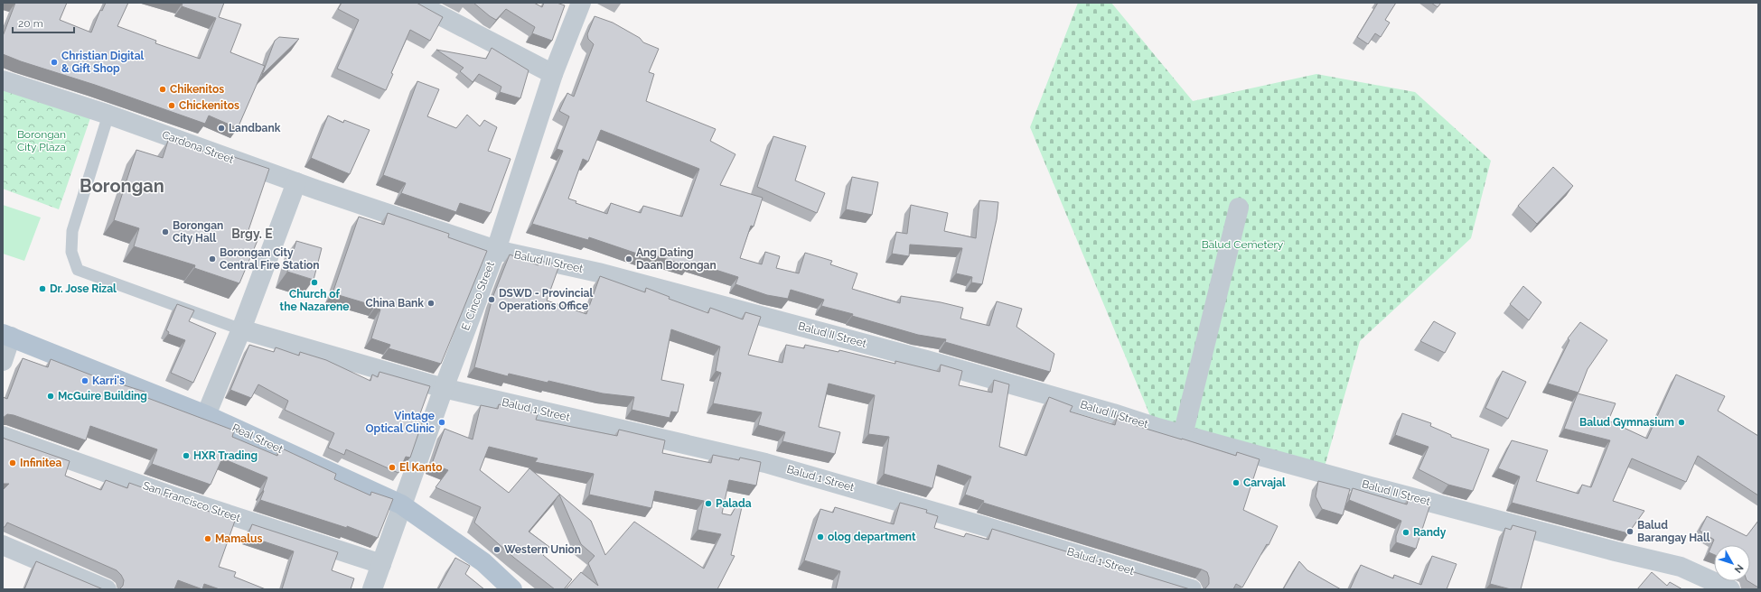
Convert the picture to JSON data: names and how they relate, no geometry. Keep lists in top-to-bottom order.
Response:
{
  "streets": {
    "main road": ["Real Street"],
    "street": [
      "Cardona Street",
      "Balud II Street",
      "E. Cinco Street",
      "Balud 1 Street",
      "San Francisco Street"
    ]
  },
  "crossings": [
    ["Cardona Street", "Balud II Street"],
    ["Cardona Street", "E. Cinco Street"],
    ["Balud II Street", "E. Cinco Street"],
    ["E. Cinco Street", "Balud 1 Street"],
    ["E. Cinco Street", "Real Street"],
    ["E. Cinco Street", "San Francisco Street"]
  ],
  "districts": ["Borongan", "Brgy. E"],
  "parks": ["Borongan City Plaza", "Balud Cemetery"],
  "places": [
    "Christian Digital & Gift Shop",
    "Chikenitos",
    "Chickenitos",
    "Landbank",
    "Borongan City Hall",
    "Borongan City Central Fire Station",
    "Ang Dating Daan Borongan",
    "Church of the Nazarene",
    "Dr. Jose Rizal",
    "DSWD - Provincial Operations Office",
    "China Bank",
    "Karri's",
    "McGuire Building",
    "Vintage Optical Clinic",
    "Balud Gymnasium",
    "HXR Trading",
    "Infinitea",
    "El Kanto",
    "Carvajal",
    "Palada",
    "Balud Barangay Hall",
    "Randy",
    "olog department",
    "Mamalus",
    "Western Union"
  ],
  "scale_bar": "20 m",
  "north": "bottom right"
}
